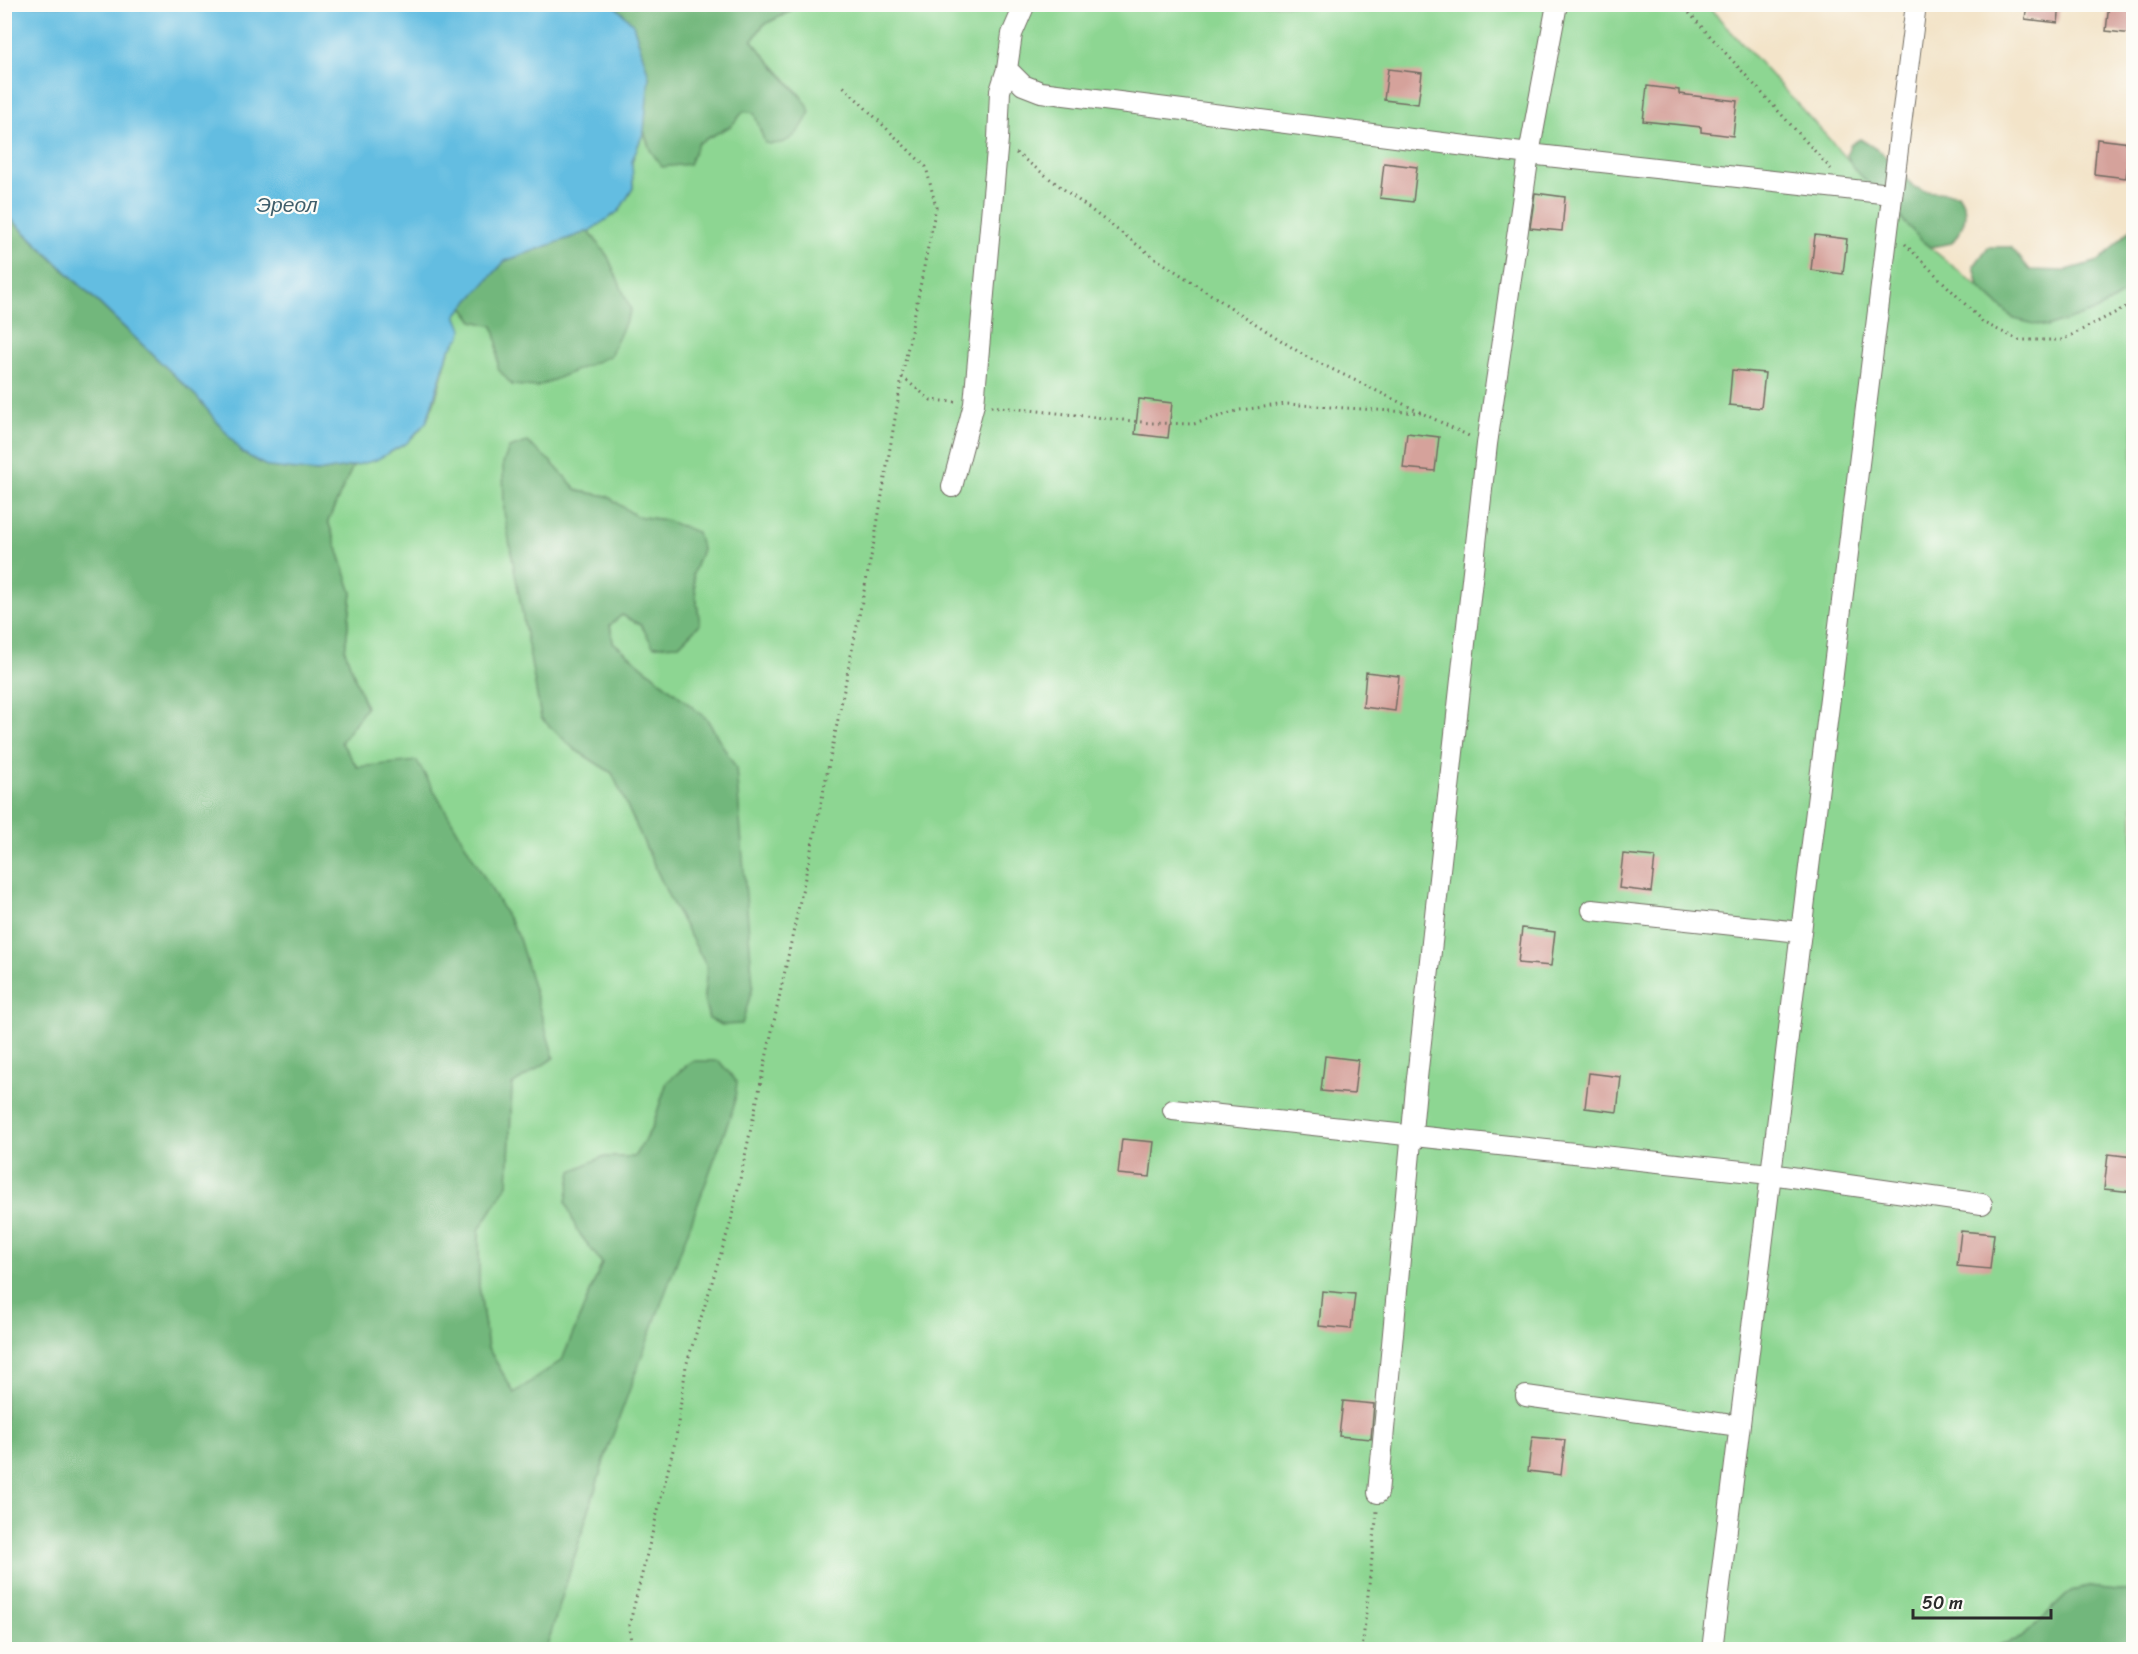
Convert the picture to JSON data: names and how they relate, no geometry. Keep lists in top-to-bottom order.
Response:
{
  "water": ["Эреол"],
  "scale_bar": "50 m"
}
